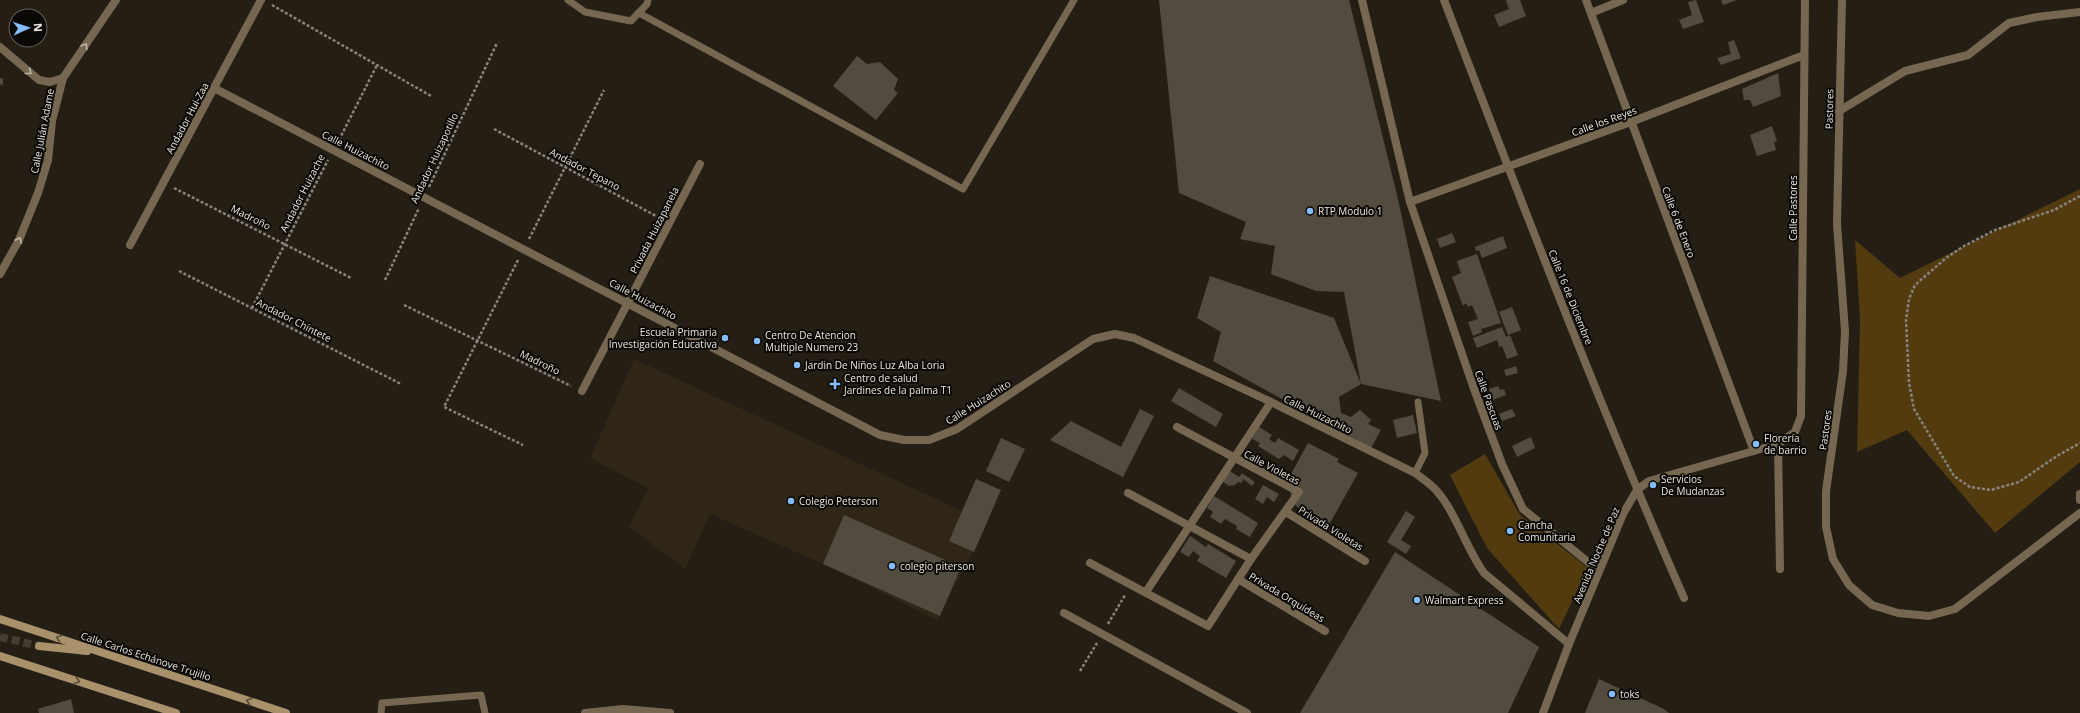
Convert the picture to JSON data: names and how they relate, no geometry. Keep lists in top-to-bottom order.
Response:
{
  "streets": {
    "main road": ["Calle Carlos Echánove Trujillo"],
    "street": [
      "Pastores",
      "Andador Hui-Zaa",
      "Calle los Reyes",
      "Calle Julián Adame",
      "Calle Huizachito",
      "Calle Pastores",
      "Calle 6 de Enero",
      "Privada Huizapanela",
      "Calle 16 de Diciembre",
      "Calle Pascuas",
      "Calle Violetas",
      "Privada Violetas",
      "Avenida Noche de Paz",
      "Privada Orquídeas"
    ],
    "path": [
      "Andador Huizapotillo",
      "Andador Tepano",
      "Andador Huizache",
      "Madroño",
      "Andador Chintete"
    ]
  },
  "crossings": [
    ["Andador Hui-Zaa", "Calle Huizachito"],
    ["Andador Hui-Zaa", "Madroño"],
    ["Calle los Reyes", "Calle Pastores"],
    ["Calle los Reyes", "Calle 6 de Enero"],
    ["Calle los Reyes", "Calle 16 de Diciembre"],
    ["Calle los Reyes", "Calle Pascuas"],
    ["Calle Huizachito", "Andador Huizapotillo"],
    ["Calle Huizachito", "Andador Huizache"],
    ["Calle Huizachito", "Privada Huizapanela"],
    ["Calle Huizachito", "Avenida Noche de Paz"],
    ["Andador Tepano", "Privada Huizapanela"],
    ["Andador Huizache", "Madroño"],
    ["Andador Huizache", "Andador Chintete"],
    ["Calle Pastores", "Avenida Noche de Paz"],
    ["Madroño", "Privada Huizapanela"],
    ["Calle 6 de Enero", "Avenida Noche de Paz"],
    ["Calle 16 de Diciembre", "Avenida Noche de Paz"],
    ["Calle Pascuas", "Avenida Noche de Paz"],
    ["Calle Violetas", "Privada Violetas"]
  ],
  "one_way": ["Calle Julián Adame"],
  "places": {
    "other": [
      "RTP Modulo 1",
      "Escuela Primaria Investigación Educativa",
      "Centro De Atencion Multiple Numero 23",
      "Jardin De Niños Luz Alba Loria",
      "Florería de barrio",
      "Servicios De Mudanzas",
      "Colegio Peterson",
      "Cancha Comunitaria",
      "colegio piterson",
      "Walmart Express",
      "toks"
    ],
    "health": ["Centro de salud Jardines de la palma T1"]
  },
  "north": "right"
}
